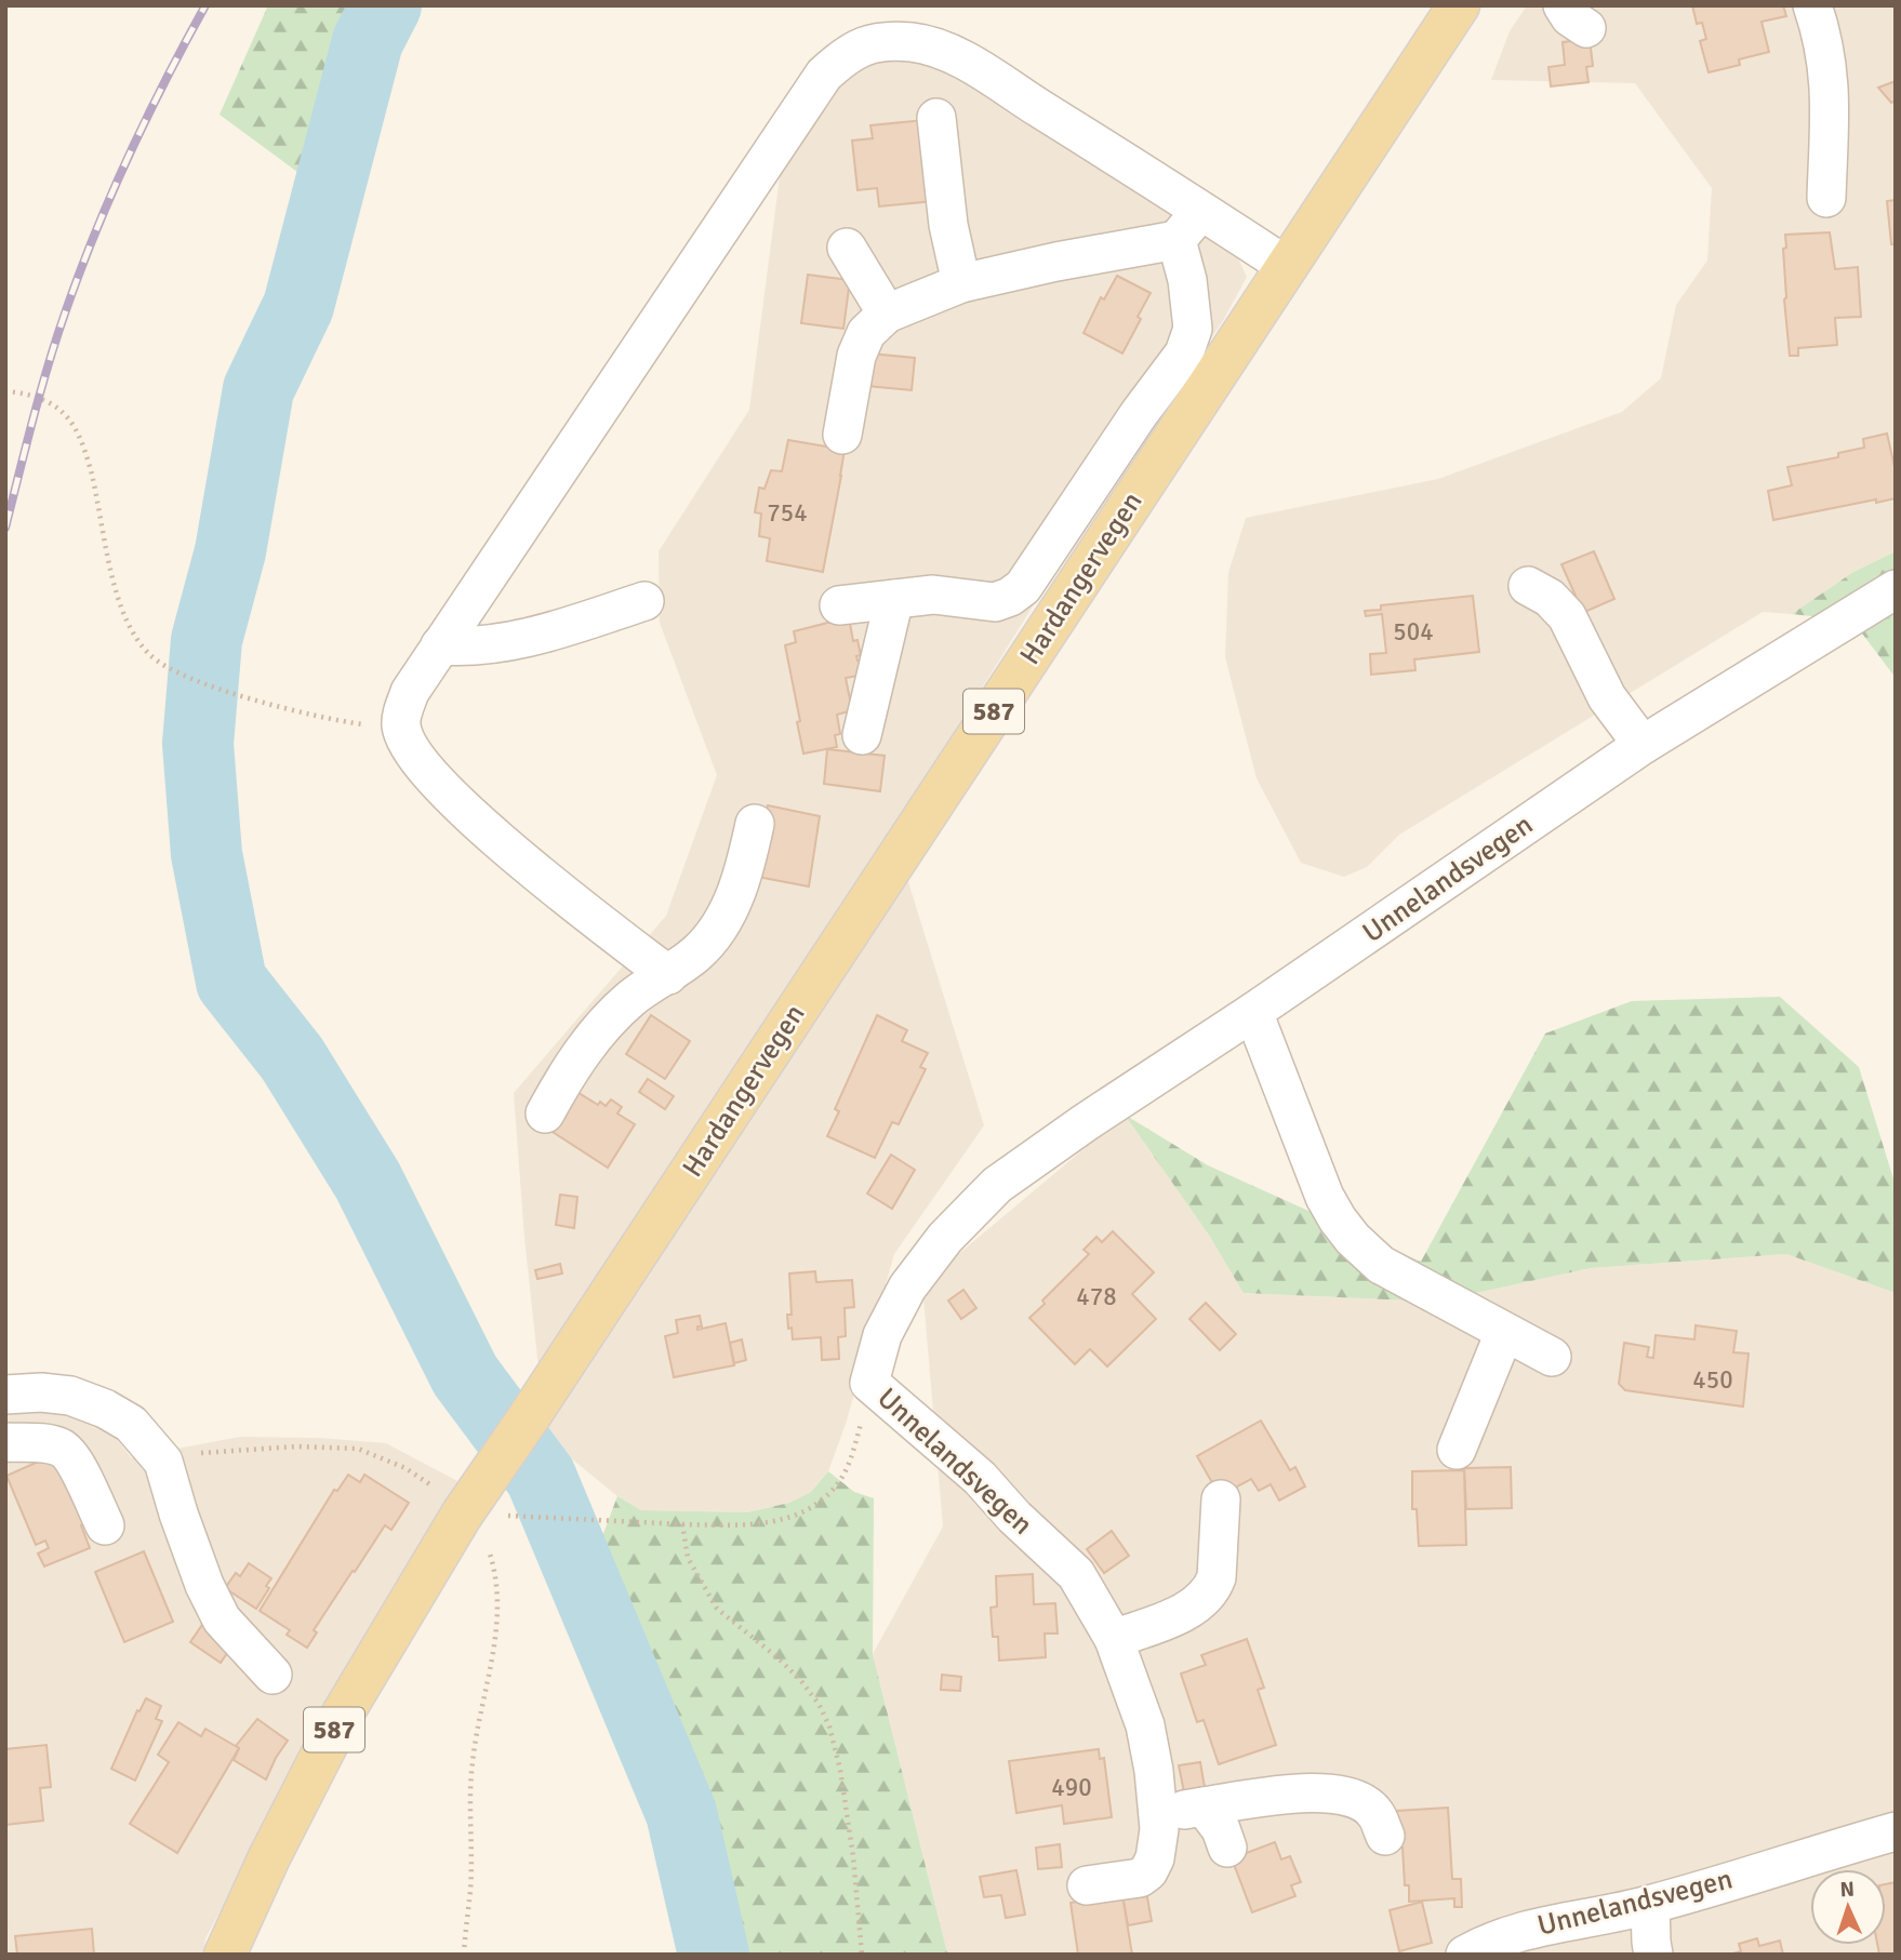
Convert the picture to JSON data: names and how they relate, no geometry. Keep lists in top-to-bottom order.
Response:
{
  "streets": {
    "main road": ["Hardangervegen", "587"],
    "street": ["Unnelandsvegen"]
  },
  "crossings": [
    ["Hardangervegen", "587"]
  ],
  "house_numbers": [
    "754",
    "504",
    "478",
    "450",
    "490"
  ],
  "north": "top"
}
